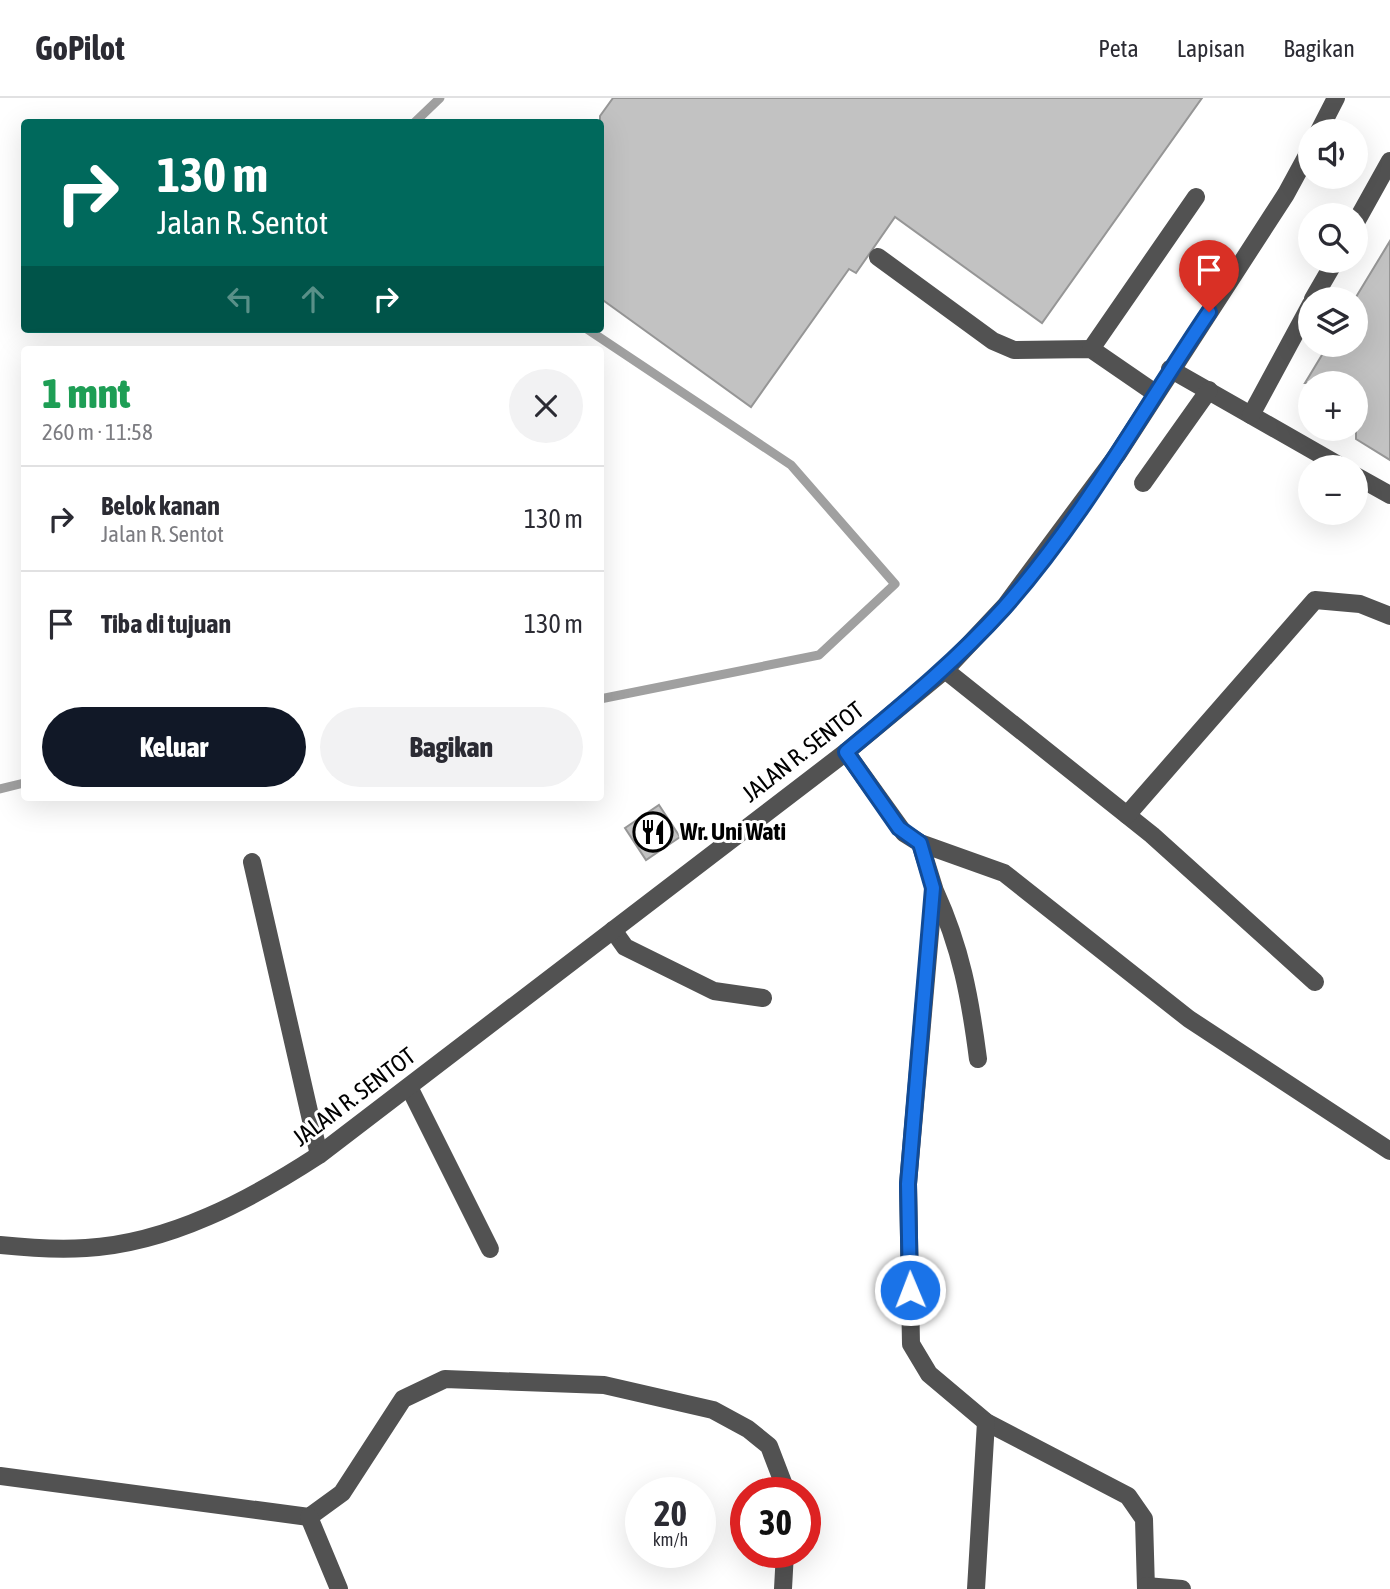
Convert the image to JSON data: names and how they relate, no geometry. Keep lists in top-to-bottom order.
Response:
{
  "streets": {
    "street": ["JALAN R. SENTOT"]
  },
  "places": {
    "restaurant": ["Wr. Uni Wati"]
  },
  "page": {
    "header": "GoPilot",
    "nav": ["Peta", "Lapisan", "Bagikan"],
    "map_buttons": ["+", "−"],
    "turn": ["130 m", "Jalan R. Sentot"],
    "heading": ["1 mnt", "260 m · 11:58"],
    "list": [
      {
        "name": "Belok kanan",
        "note": "Jalan R. Sentot",
        "value": "130 m"
      },
      {
        "name": "Tiba di tujuan",
        "value": "130 m"
      }
    ],
    "buttons": ["Keluar", "Bagikan"],
    "speed": "20 km/h",
    "limit": "30"
  }
}
